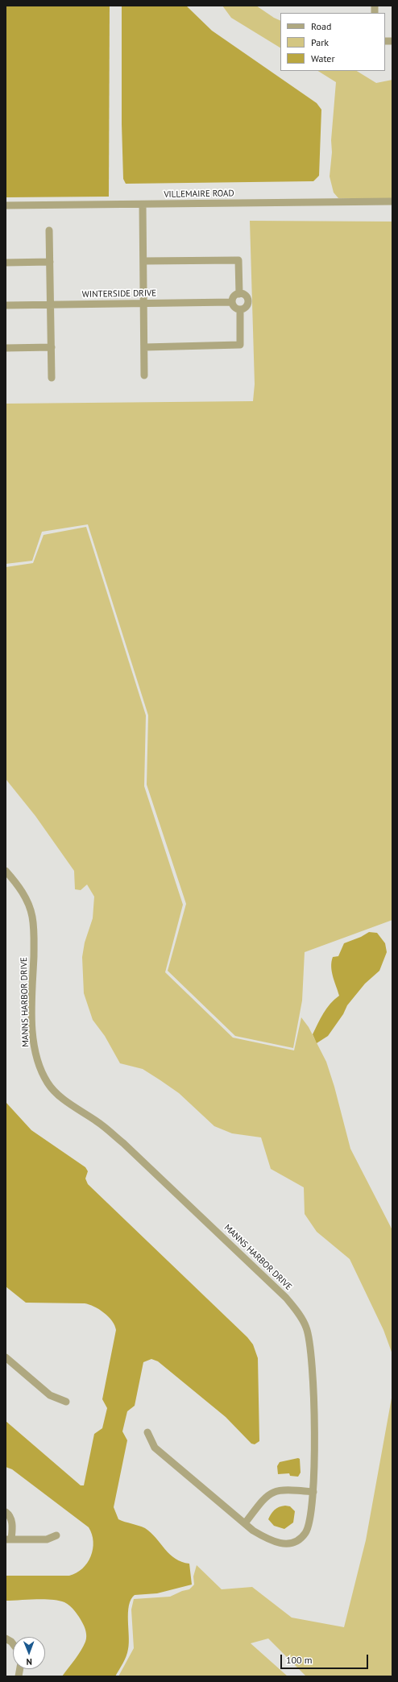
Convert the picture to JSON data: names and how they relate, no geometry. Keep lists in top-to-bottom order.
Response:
{
  "streets": {
    "street": ["VILLEMAIRE ROAD", "WINTERSIDE DRIVE", "MANNS HARBOR DRIVE"]
  },
  "legend": ["Road", "Park", "Water"],
  "scale_bar": "100 m",
  "north": "bottom"
}
